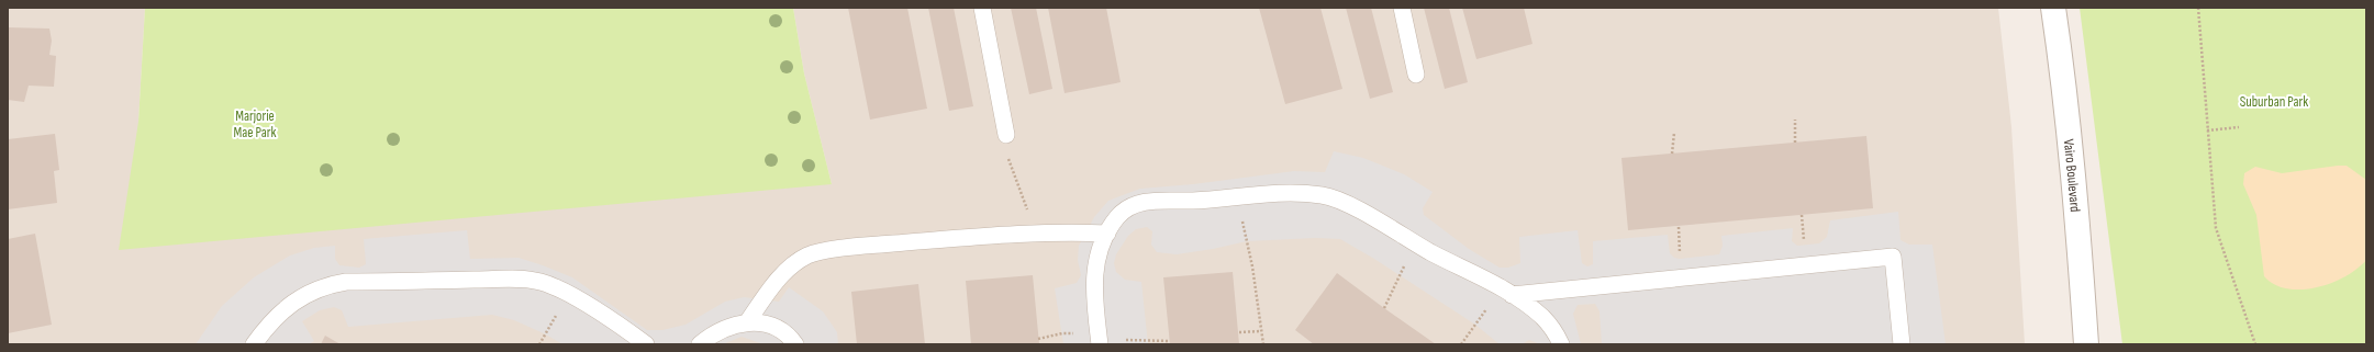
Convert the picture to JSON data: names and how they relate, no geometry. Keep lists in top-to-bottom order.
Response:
{
  "streets": {
    "street": ["Vairo Boulevard"]
  },
  "parks": ["Suburban Park", "Marjorie Mae Park"]
}
